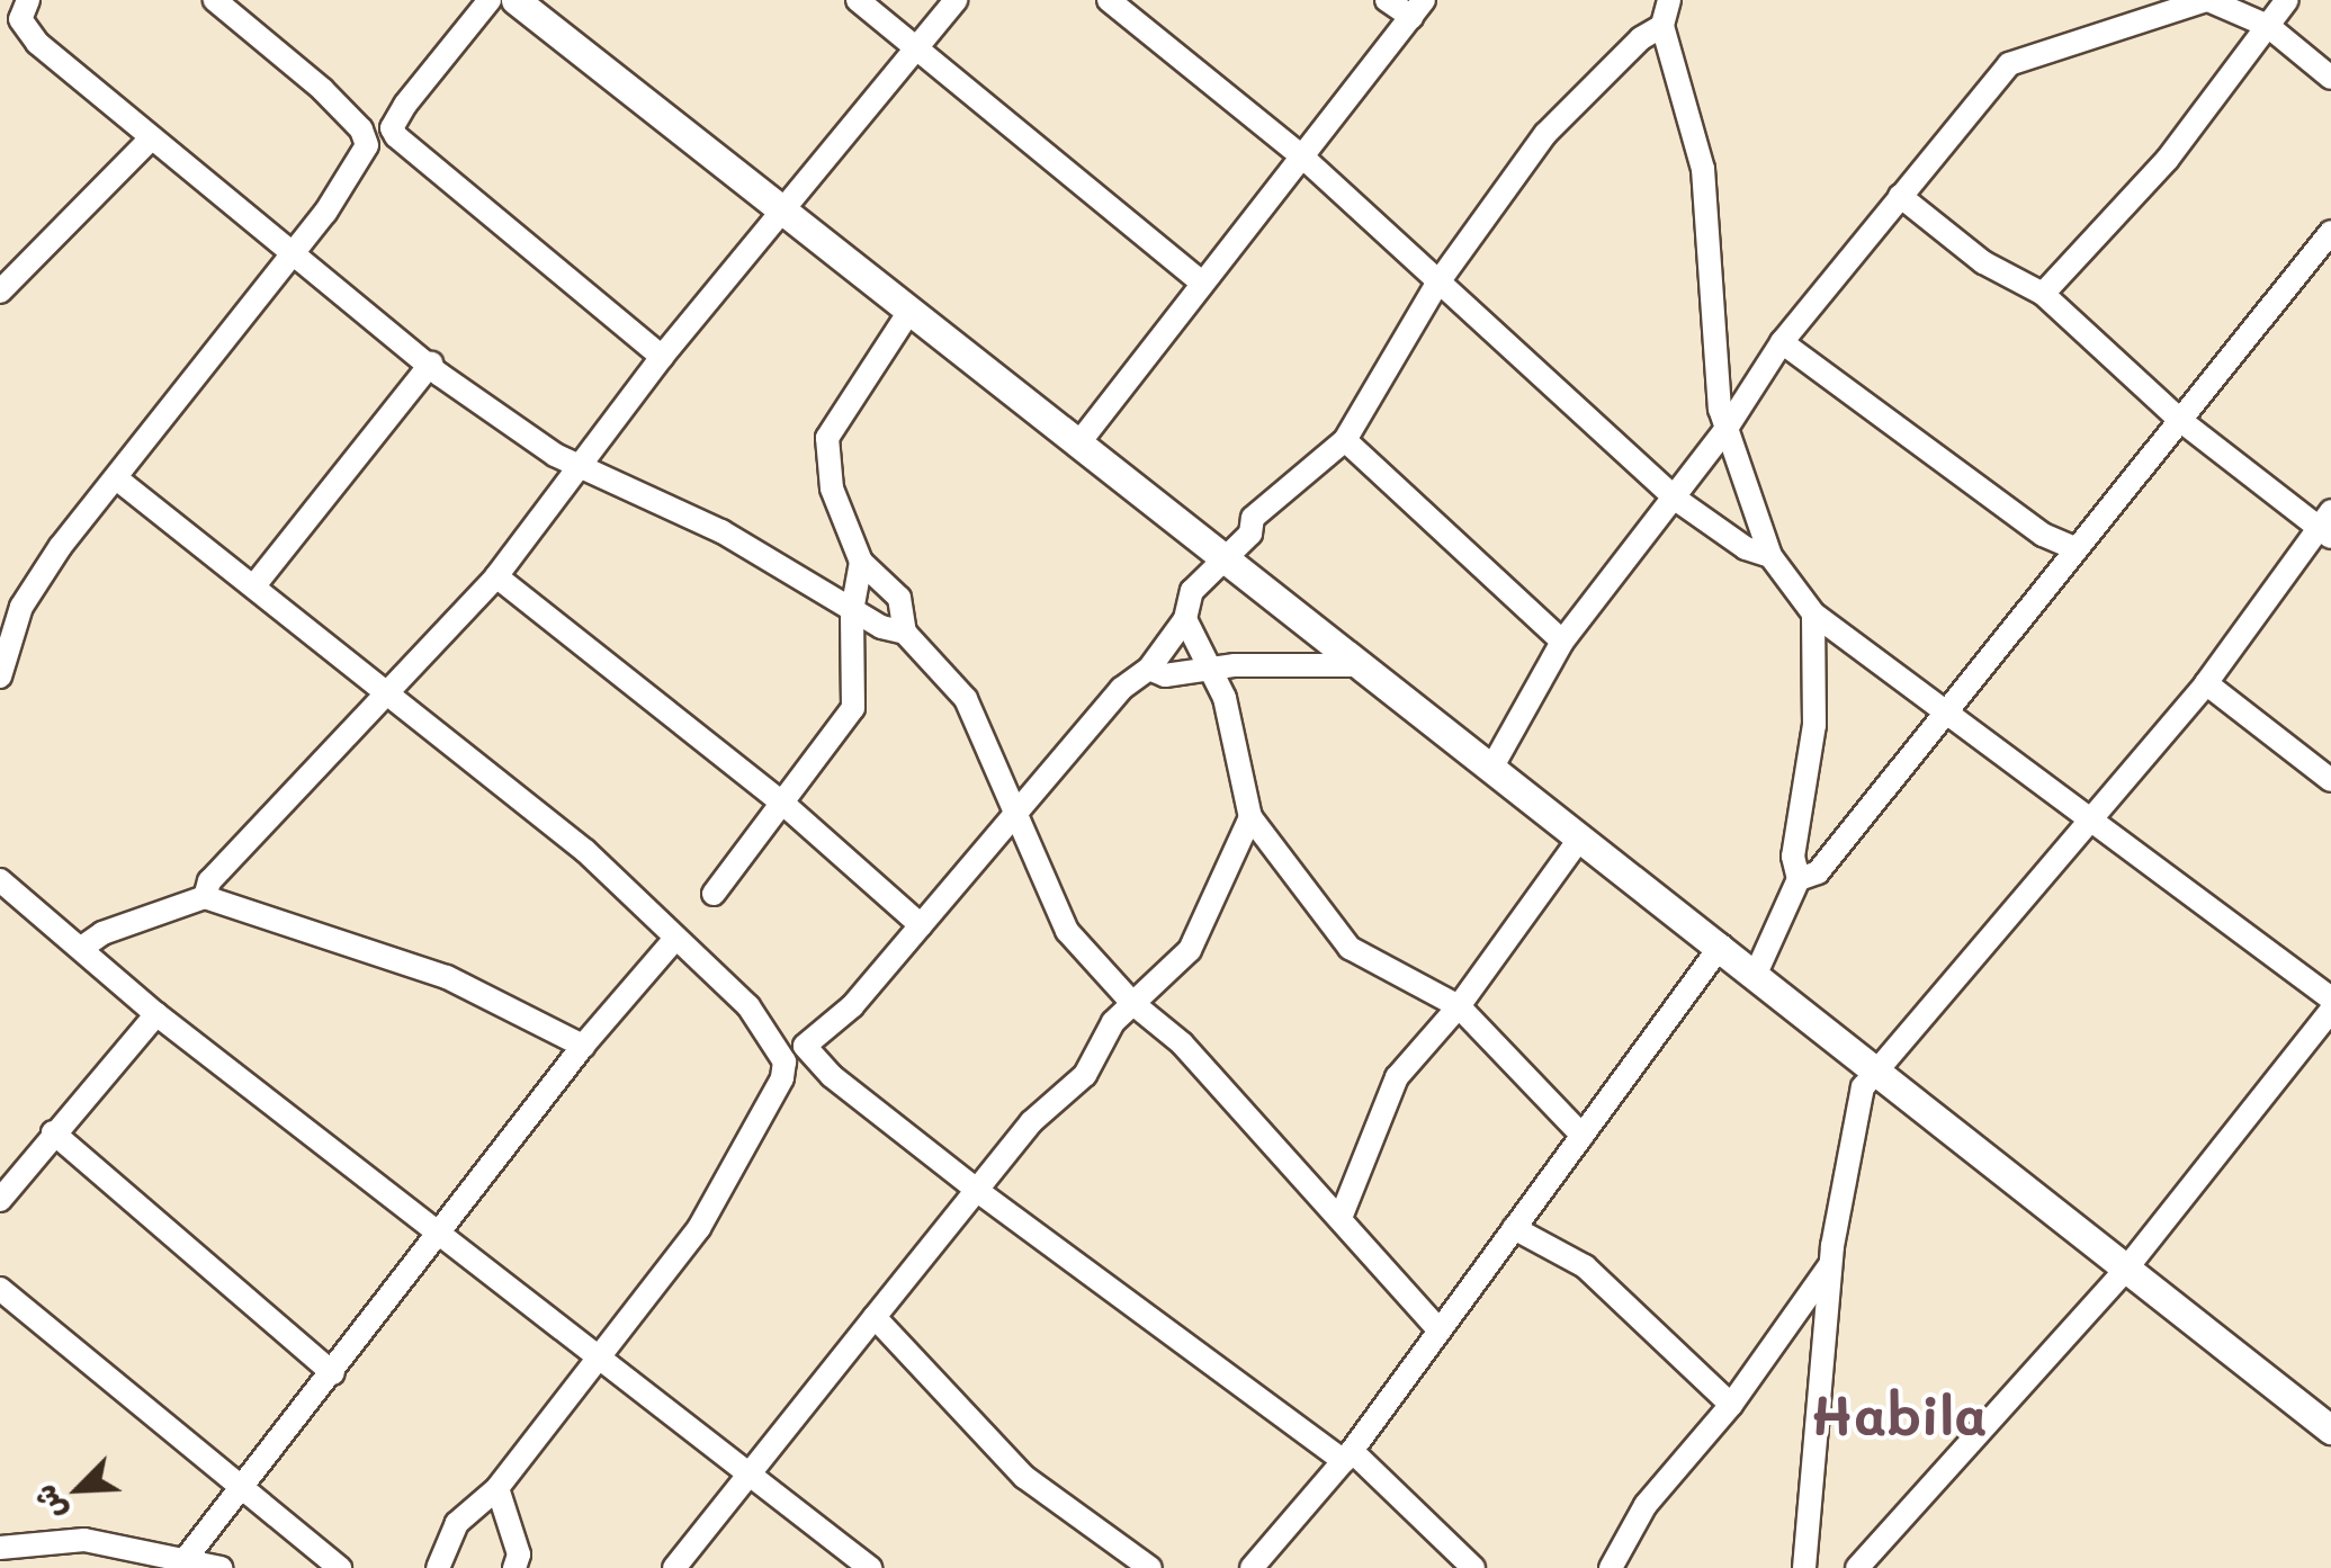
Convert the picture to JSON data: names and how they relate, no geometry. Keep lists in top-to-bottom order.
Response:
{
  "districts": ["Habila"],
  "north": "bottom left"
}
